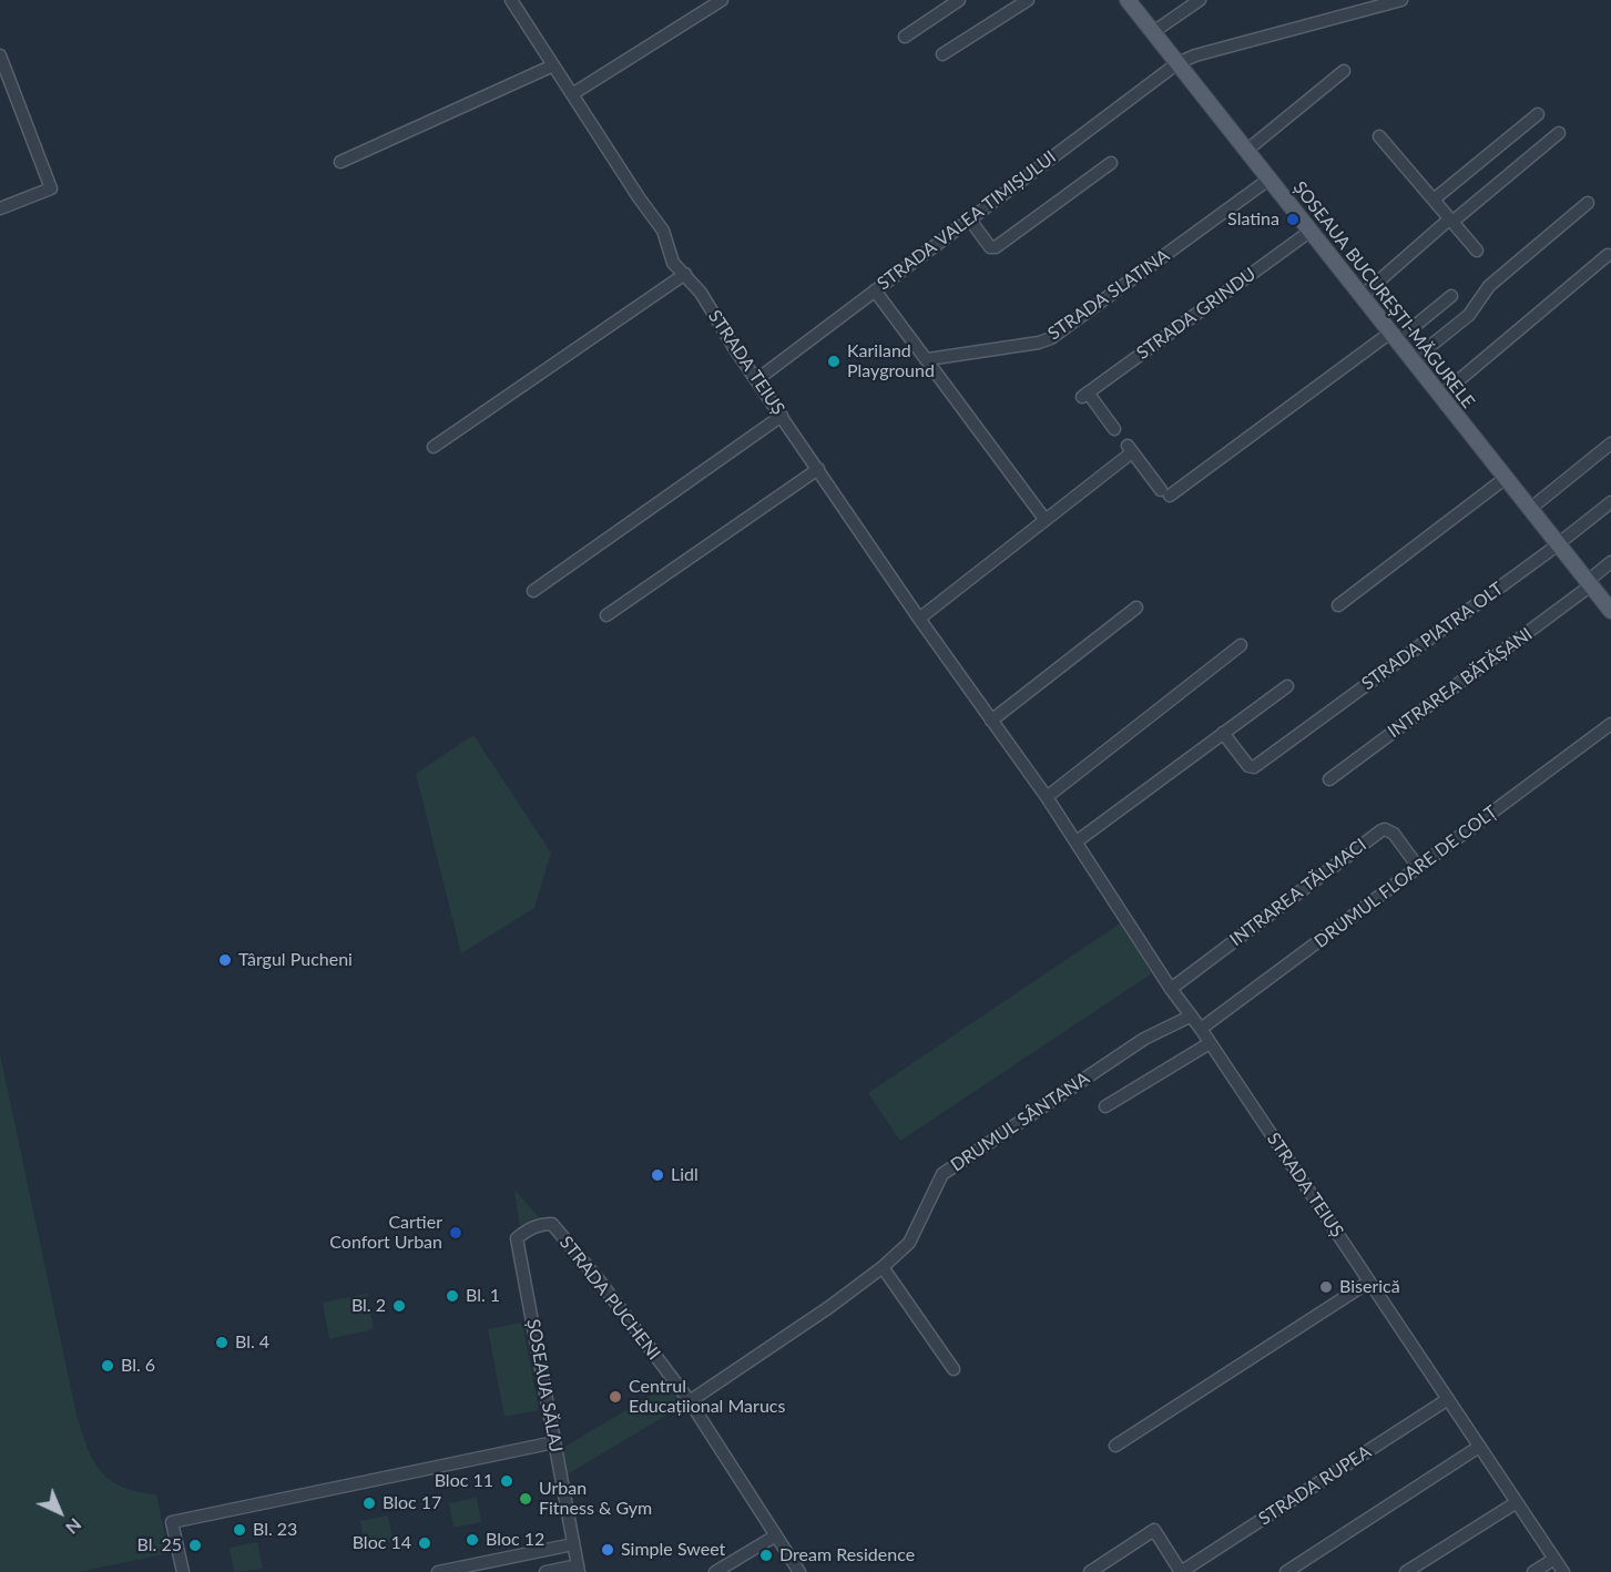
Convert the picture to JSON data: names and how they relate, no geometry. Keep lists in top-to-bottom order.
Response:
{
  "streets": {
    "main road": ["ȘOSEAUA BUCUREȘTI-MĂGURELE"],
    "street": [
      "STRADA VALEA TIMIȘULUI",
      "STRADA SLATINA",
      "STRADA GRINDU",
      "STRADA TEIUȘ",
      "STRADA PIATRA OLT",
      "INTRAREA BĂTĂȘANI",
      "DRUMUL FLOARE DE COLȚ",
      "INTRAREA TĂLMACI",
      "DRUMUL SÂNTANA",
      "STRADA PUCHENI",
      "ȘOSEAUA SĂLAJ",
      "STRADA RUPEA"
    ]
  },
  "crossings": [
    ["STRADA VALEA TIMIȘULUI", "ȘOSEAUA BUCUREȘTI-MĂGURELE"],
    ["STRADA VALEA TIMIȘULUI", "STRADA TEIUȘ"],
    ["STRADA SLATINA", "ȘOSEAUA BUCUREȘTI-MĂGURELE"],
    ["ȘOSEAUA BUCUREȘTI-MĂGURELE", "STRADA GRINDU"],
    ["ȘOSEAUA BUCUREȘTI-MĂGURELE", "STRADA PIATRA OLT"],
    ["ȘOSEAUA BUCUREȘTI-MĂGURELE", "INTRAREA BĂTĂȘANI"],
    ["STRADA TEIUȘ", "DRUMUL FLOARE DE COLȚ"],
    ["STRADA TEIUȘ", "INTRAREA TĂLMACI"],
    ["STRADA TEIUȘ", "DRUMUL SÂNTANA"],
    ["STRADA TEIUȘ", "STRADA RUPEA"],
    ["DRUMUL FLOARE DE COLȚ", "INTRAREA TĂLMACI"],
    ["DRUMUL SÂNTANA", "STRADA PUCHENI"],
    ["STRADA PUCHENI", "ȘOSEAUA SĂLAJ"]
  ],
  "places": [
    "Slatina",
    "Kariland Playground",
    "Târgul Pucheni",
    "Lidl",
    "Cartier Confort Urban",
    "Biserică",
    "Bl. 1",
    "Bl. 2",
    "Bl. 4",
    "Bl. 6",
    "Centrul Educațiional Marucs",
    "Bloc 11",
    "Urban Fitness & Gym",
    "Bloc 17",
    "Bl. 23",
    "Bloc 12",
    "Bloc 14",
    "Bl. 25",
    "Simple Sweet",
    "Dream Residence"
  ],
  "north": "bottom right"
}
